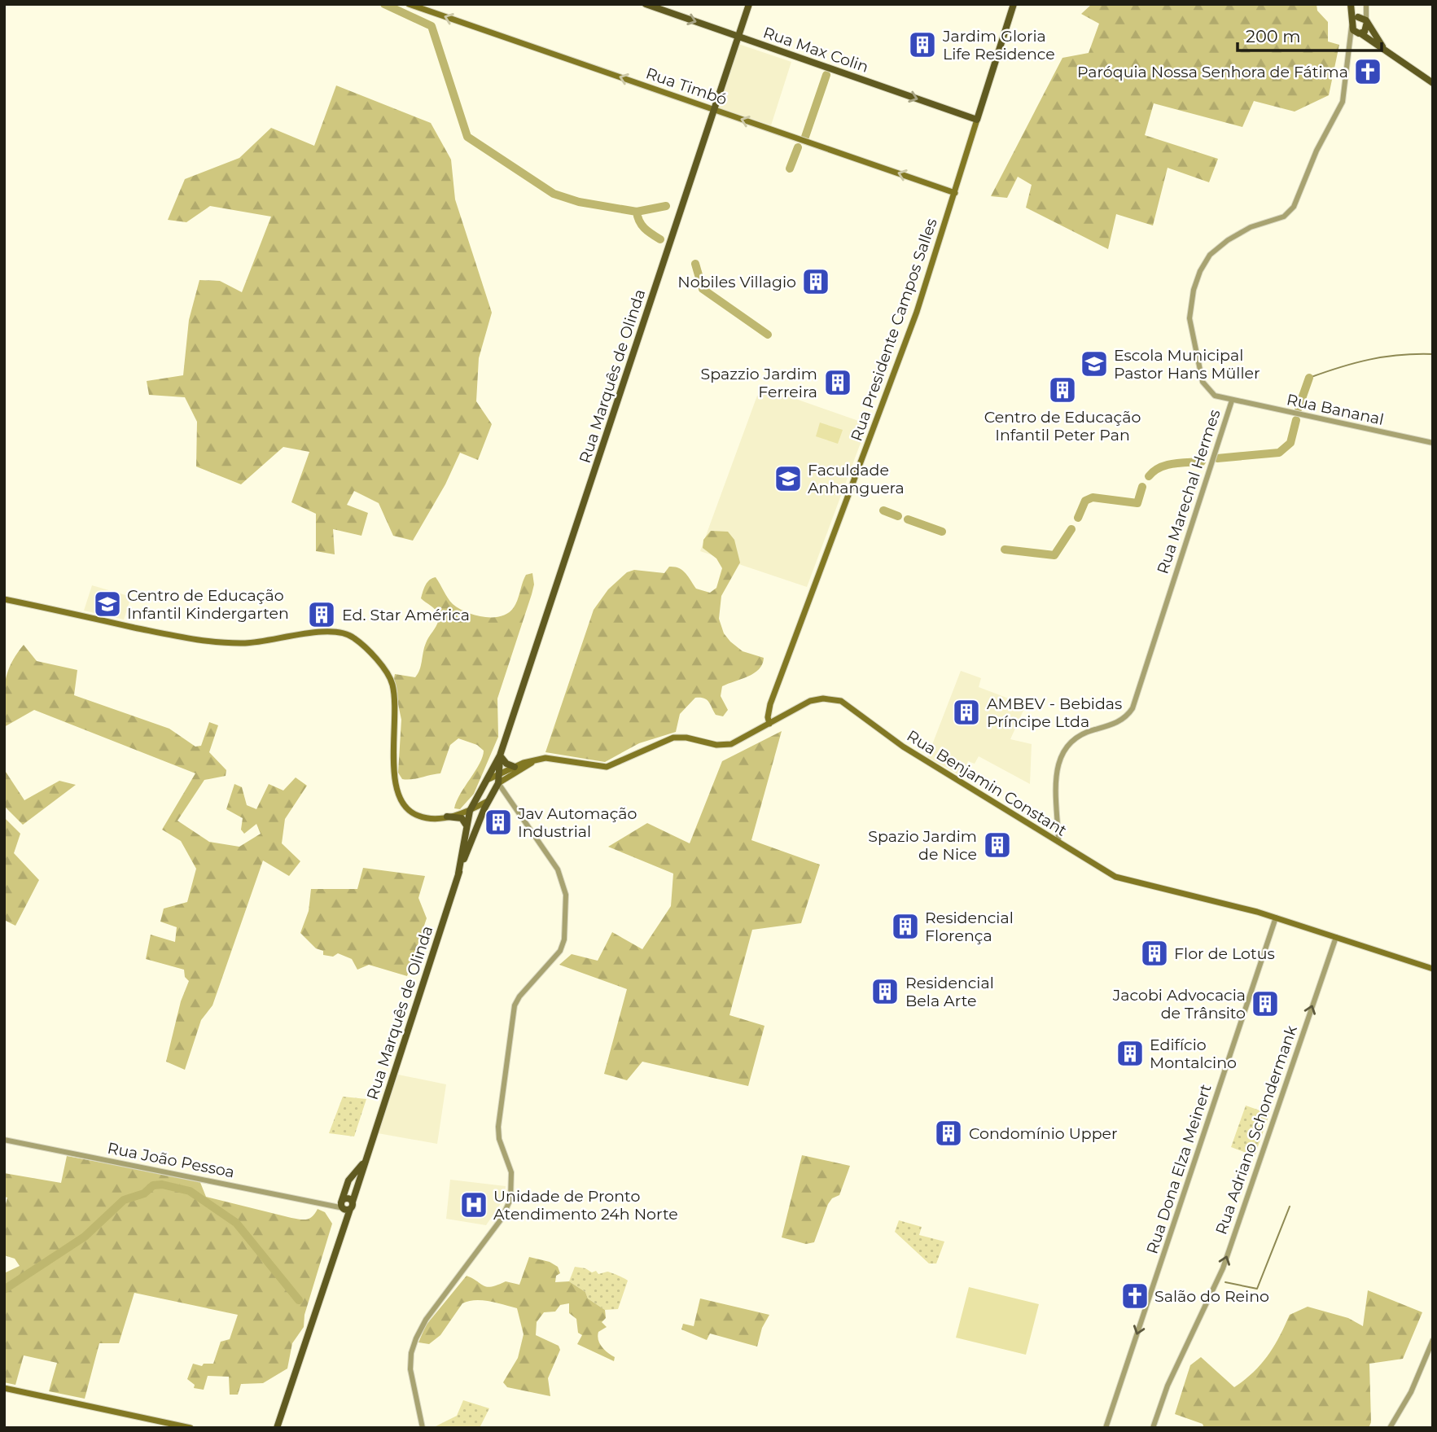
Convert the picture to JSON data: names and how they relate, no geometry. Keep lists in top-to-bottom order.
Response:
{
  "streets": {
    "main road": [
      "Rua Max Colin",
      "Rua Timbó",
      "Rua Presidente Campos Salles",
      "Rua Marquês de Olinda",
      "Rua Benjamin Constant"
    ],
    "street": [
      "Rua Bananal",
      "Rua Marechal Hermes",
      "Rua Adriano Schondermank",
      "Rua João Pessoa",
      "Rua Dona Elza Meinert"
    ]
  },
  "crossings": [
    ["Rua Max Colin", "Rua Presidente Campos Salles"],
    ["Rua Max Colin", "Rua Marquês de Olinda"],
    ["Rua Timbó", "Rua Presidente Campos Salles"],
    ["Rua Timbó", "Rua Marquês de Olinda"],
    ["Rua Presidente Campos Salles", "Rua Benjamin Constant"],
    ["Rua Marquês de Olinda", "Rua Benjamin Constant"],
    ["Rua Marquês de Olinda", "Rua João Pessoa"],
    ["Rua Bananal", "Rua Marechal Hermes"],
    ["Rua Marechal Hermes", "Rua Benjamin Constant"],
    ["Rua Benjamin Constant", "Rua Adriano Schondermank"],
    ["Rua Benjamin Constant", "Rua Dona Elza Meinert"]
  ],
  "one_way": [
    "Rua Max Colin",
    "Rua Timbó",
    "Rua Adriano Schondermank",
    "Rua Dona Elza Meinert"
  ],
  "places": {
    "building": [
      "Jardim Gloria Life Residence",
      "Nobiles Villagio",
      "Spazzio Jardim Ferreira",
      "Centro de Educação Infantil Peter Pan",
      "Ed. Star América",
      "AMBEV - Bebidas Príncipe Ltda",
      "Jav Automação Industrial",
      "Spazio Jardim de Nice",
      "Residencial Florença",
      "Flor de Lotus",
      "Residencial Bela Arte",
      "Jacobi Advocacia de Trânsito",
      "Edifício Montalcino",
      "Condomínio Upper"
    ],
    "church": ["Paróquia Nossa Senhora de Fátima", "Salão do Reino"],
    "school or university": ["Escola Municipal Pastor Hans Müller", "Faculdade Anhanguera", "Centro de Educação Infantil Kindergarten"],
    "hospital": ["Unidade de Pronto Atendimento 24h Norte"]
  },
  "scale_bar": "200 m"
}
